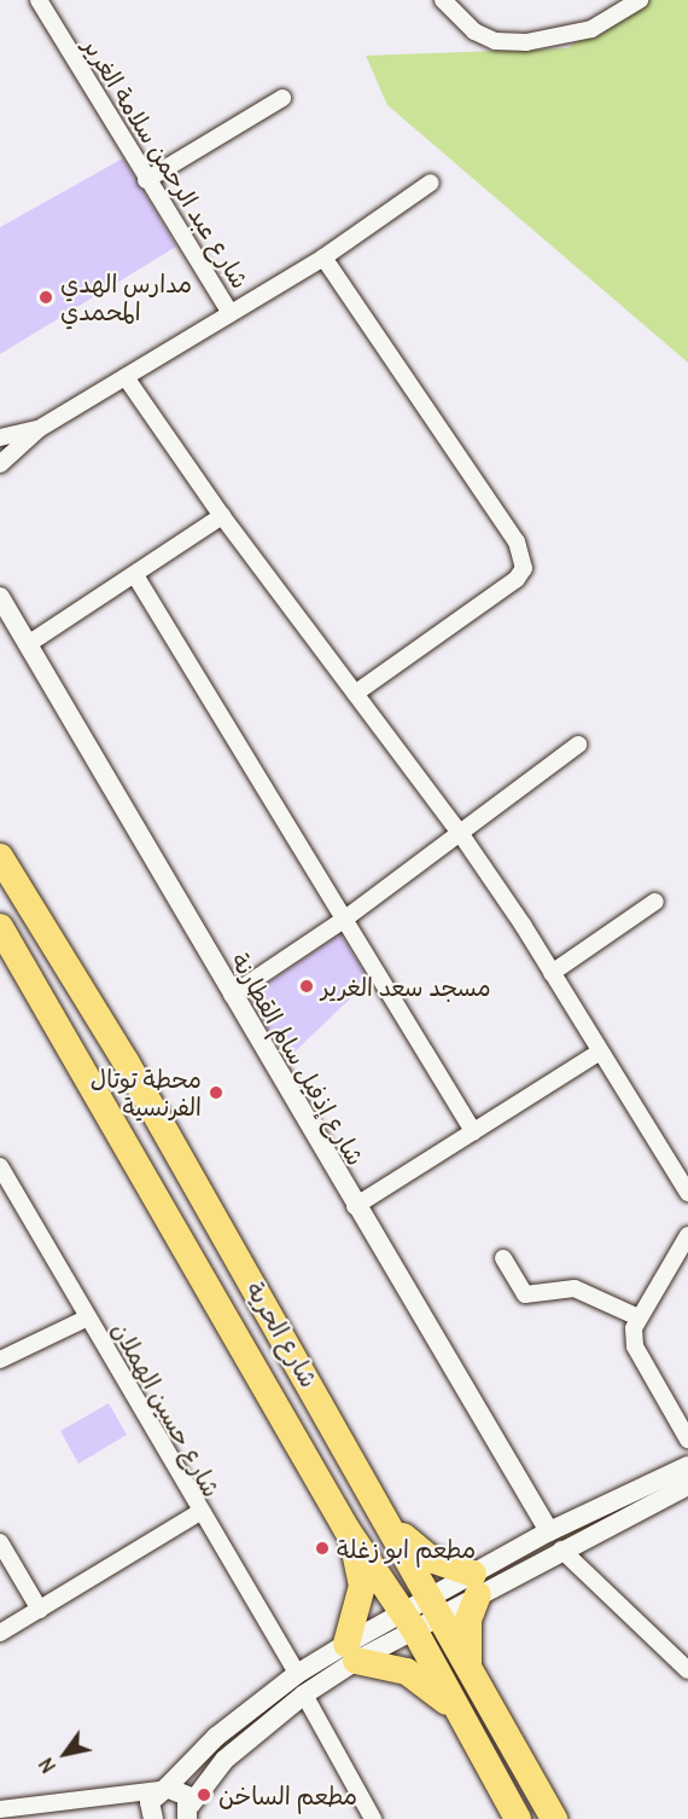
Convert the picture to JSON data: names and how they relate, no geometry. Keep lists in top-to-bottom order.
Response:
{
  "streets": {
    "highway": ["شارع الحرية"],
    "street": ["شارع عبد الرحمن سلامة الغرير", "شارع إذفيل سالم القطارنة", "شارع حسين الهملان"]
  },
  "places": [
    "مدارس الهدي المحمدي",
    "مسجد سعد الغرير",
    "محطة توتال الفرنسية",
    "مطعم ابو زغلة",
    "مطعم الساخن"
  ],
  "north": "bottom left"
}
